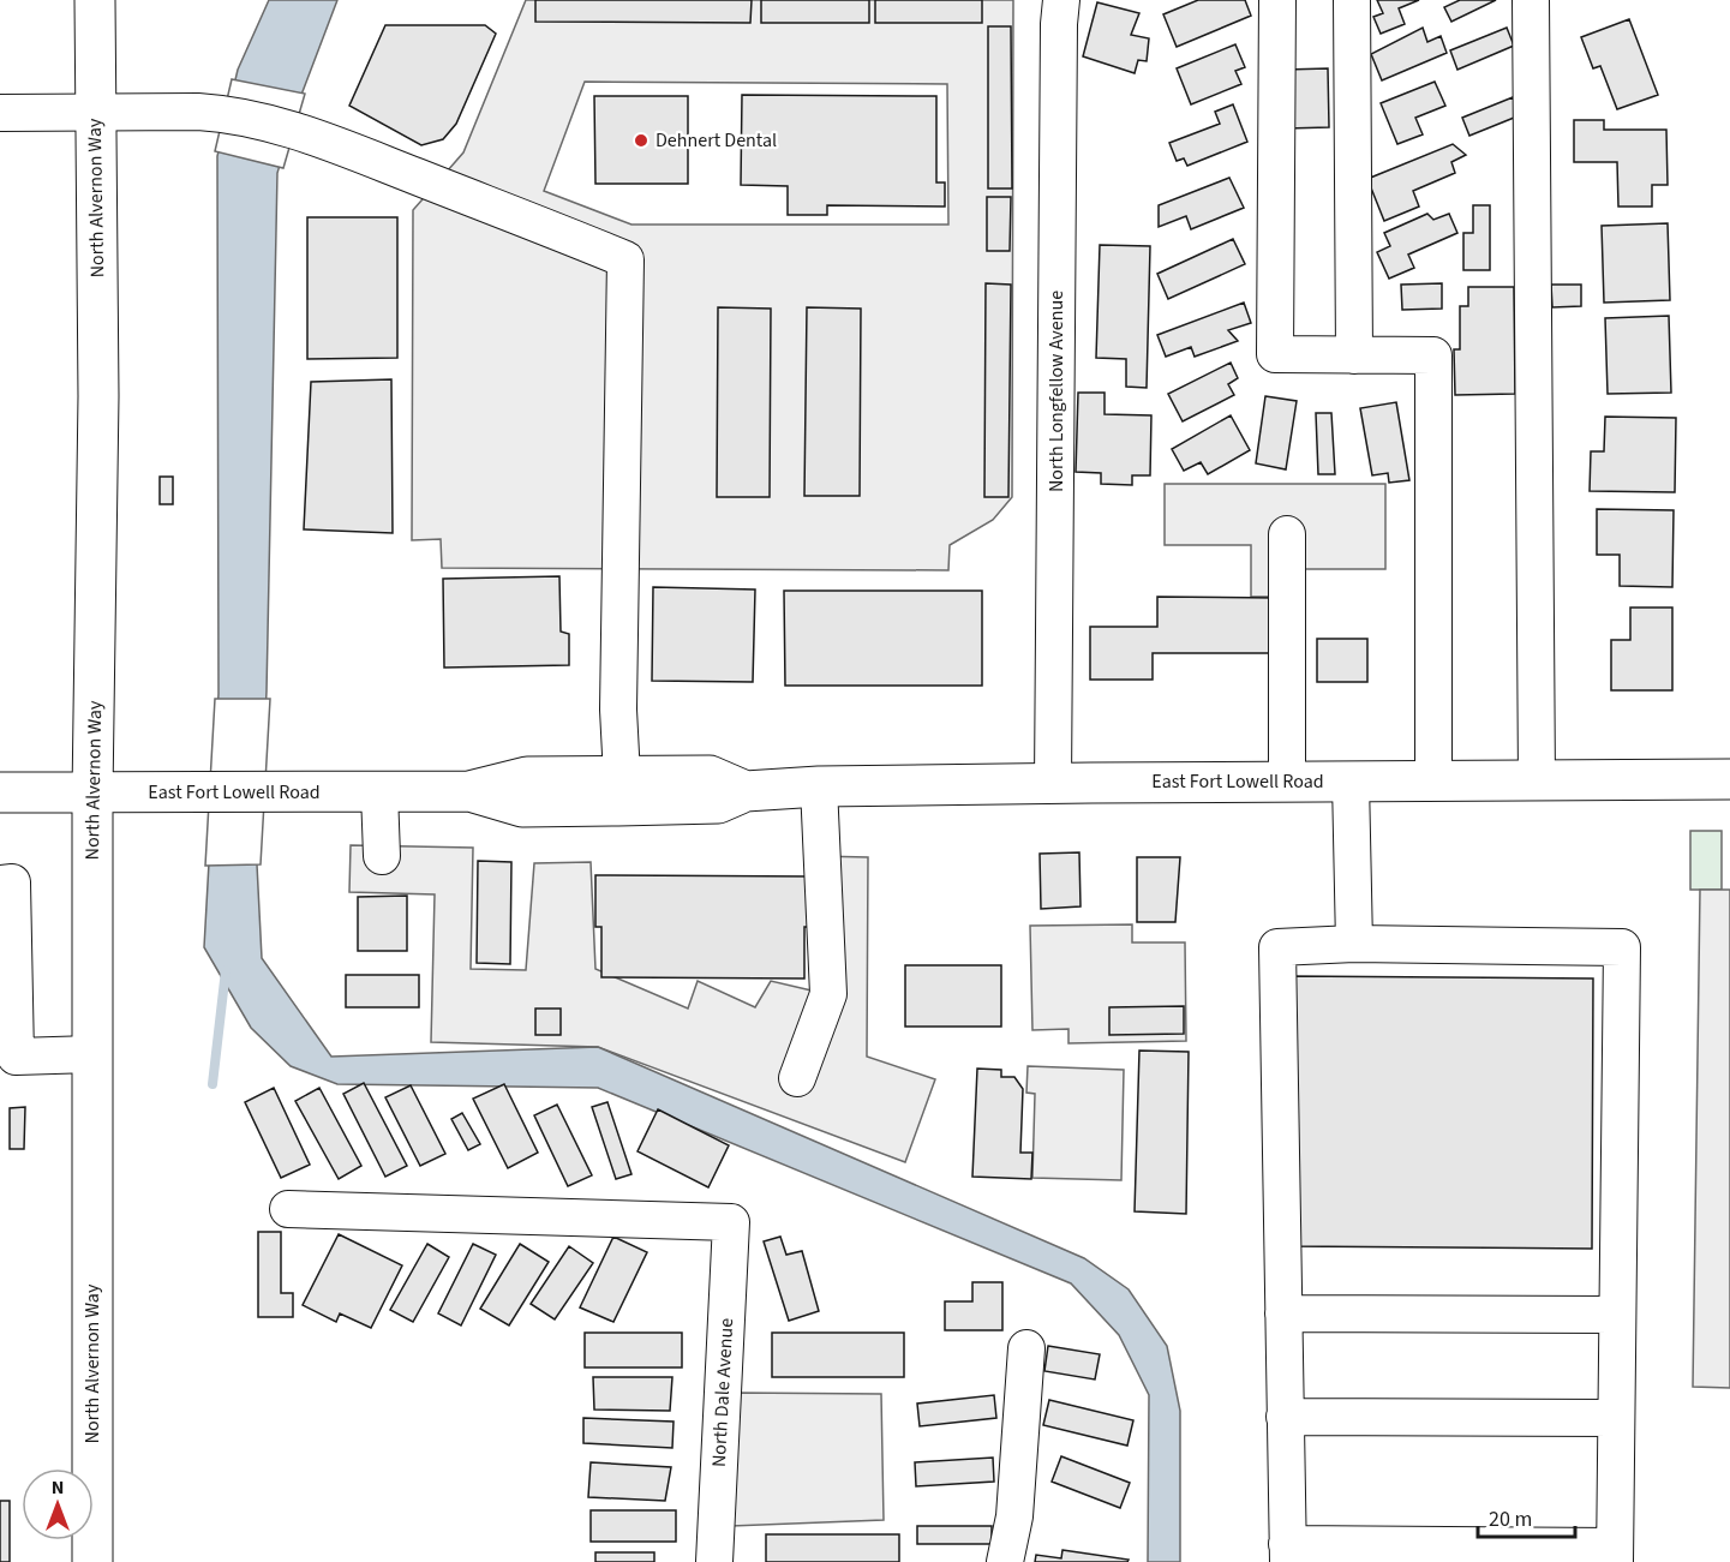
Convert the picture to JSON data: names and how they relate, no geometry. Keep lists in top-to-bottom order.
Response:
{
  "streets": {
    "main road": ["North Alvernon Way", "East Fort Lowell Road"],
    "street": ["North Longfellow Avenue", "North Dale Avenue"]
  },
  "crossings": [
    ["North Alvernon Way", "East Fort Lowell Road"],
    ["North Longfellow Avenue", "East Fort Lowell Road"]
  ],
  "places": ["Dehnert Dental"],
  "scale_bar": "20 m",
  "north": "top"
}
